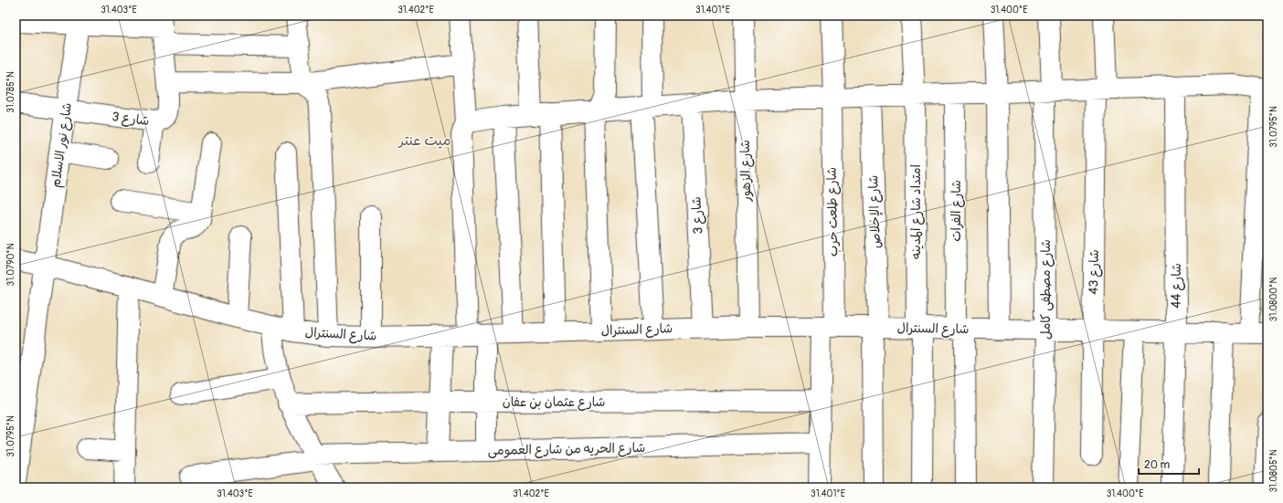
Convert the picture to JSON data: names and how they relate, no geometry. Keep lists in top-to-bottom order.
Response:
{
  "streets": {
    "street": [
      "شارع 3",
      "شارع نور الاسلام",
      "شارع الزهور",
      "شارع الفرات",
      "شارع طلعت حرب",
      "شارع الإخلاص",
      "امتداد شارع المدينه",
      "شارع 43",
      "شارع 44",
      "شارع مصطفى كامل",
      "شارع السنترال",
      "شارع عثمان بن عفان",
      "شارع الحريه من شارع العمومى"
    ]
  },
  "crossings": [
    ["شارع 3", "شارع نور الاسلام"],
    ["شارع 3", "شارع السنترال"],
    ["شارع نور الاسلام", "شارع السنترال"],
    ["شارع الزهور", "شارع السنترال"],
    ["شارع الفرات", "شارع السنترال"],
    ["شارع طلعت حرب", "شارع السنترال"],
    ["شارع طلعت حرب", "شارع عثمان بن عفان"],
    ["شارع طلعت حرب", "شارع الحريه من شارع العمومى"],
    ["شارع الإخلاص", "شارع السنترال"],
    ["امتداد شارع المدينه", "شارع السنترال"],
    ["شارع 43", "شارع السنترال"],
    ["شارع 44", "شارع السنترال"],
    ["شارع مصطفى كامل", "شارع السنترال"]
  ],
  "districts": ["ميت عنتر"],
  "scale_bar": "20 m",
  "coordinates": [
    "31.403°E",
    "31.402°E",
    "31.401°E",
    "31.400°E",
    "31.0785°N",
    "31.0795°N",
    "31.0790°N",
    "31.0800°N",
    "31.0805°N"
  ]
}
